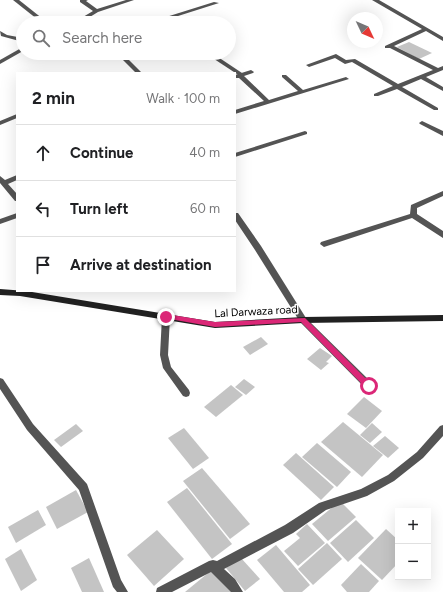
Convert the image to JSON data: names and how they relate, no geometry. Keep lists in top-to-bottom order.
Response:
{
  "streets": {
    "main road": ["Lal Darwaza road"]
  },
  "north": "bottom right",
  "page": {
    "search": "Search here",
    "heading": ["2 min", "Walk · 100 m"],
    "list": [
      ["Continue", "40 m"],
      ["Turn left", "60 m"],
      "Arrive at destination"
    ],
    "map_buttons": ["+", "−"]
  }
}
